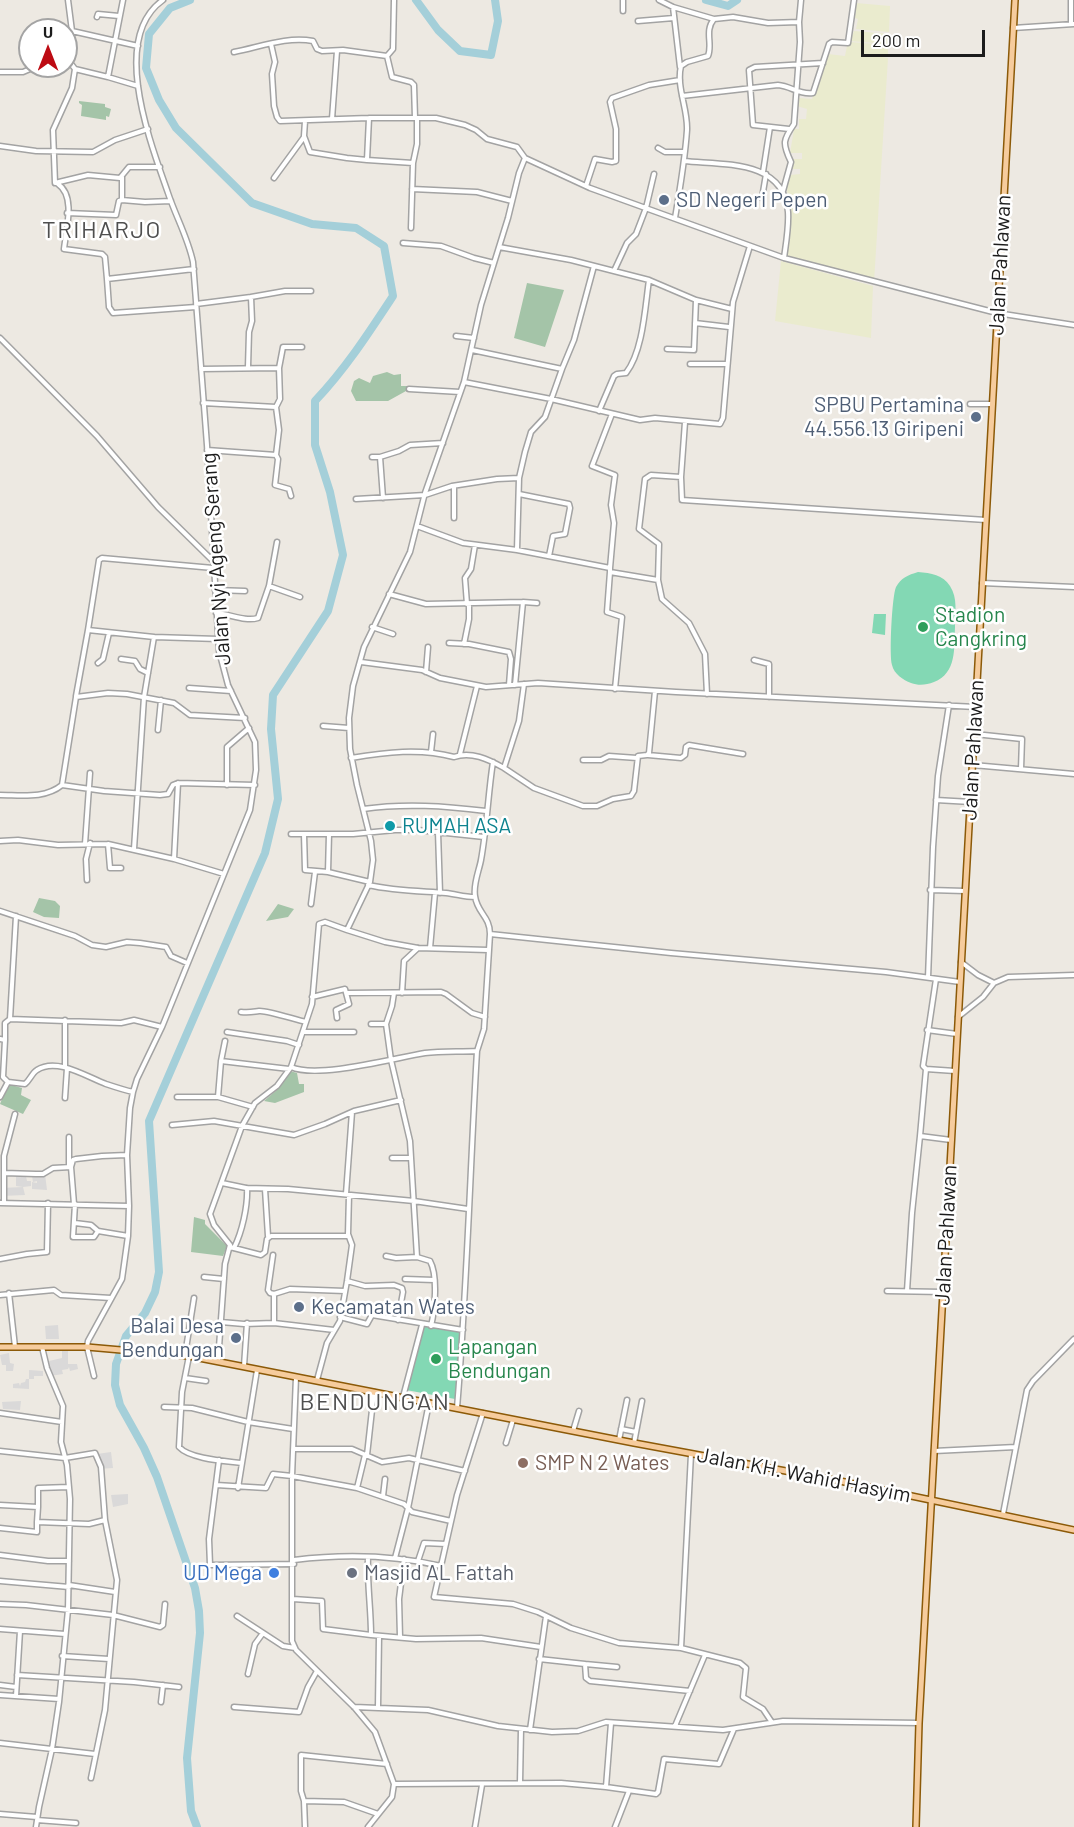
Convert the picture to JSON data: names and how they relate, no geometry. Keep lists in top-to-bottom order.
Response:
{
  "streets": {
    "main road": ["Jalan Pahlawan", "Jalan KH. Wahid Hasyim"],
    "street": ["Jalan Nyi Ageng Serang"]
  },
  "crossings": [
    ["Jalan Pahlawan", "Jalan KH. Wahid Hasyim"],
    ["Jalan Nyi Ageng Serang", "Jalan KH. Wahid Hasyim"]
  ],
  "districts": ["TRIHARJO", "BENDUNGAN"],
  "places": [
    "SD Negeri Pepen",
    "SPBU Pertamina 44.556.13 Giripeni",
    "Stadion Cangkring",
    "RUMAH ASA",
    "Kecamatan Wates",
    "Balai Desa Bendungan",
    "Lapangan Bendungan",
    "SMP N 2 Wates",
    "UD Mega",
    "Masjid AL Fattah"
  ],
  "scale_bar": "200 m",
  "north": "top"
}
